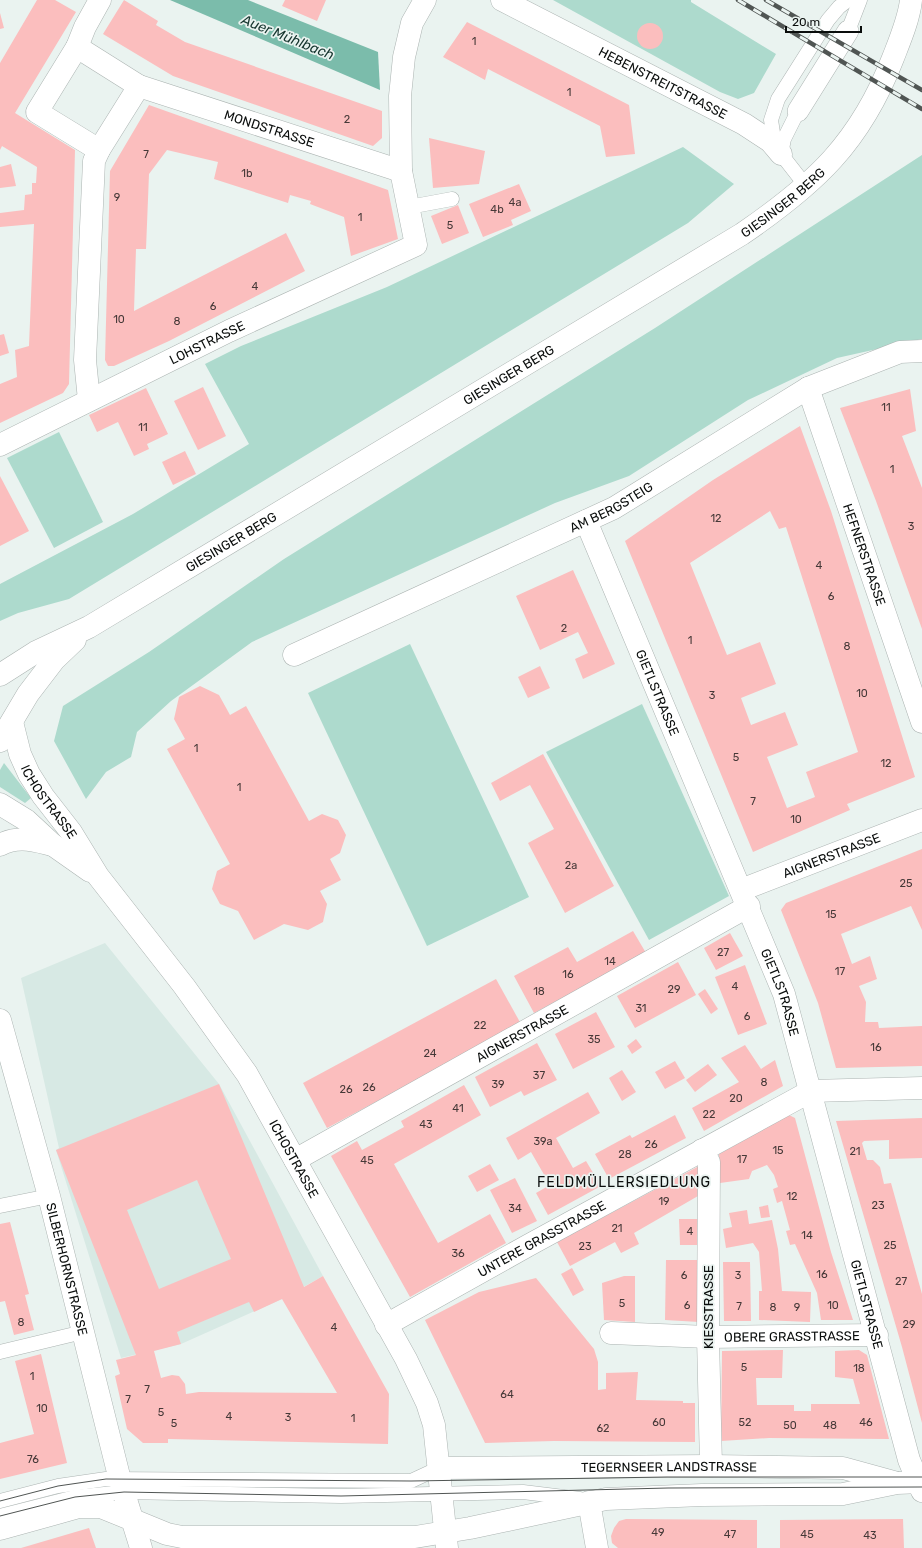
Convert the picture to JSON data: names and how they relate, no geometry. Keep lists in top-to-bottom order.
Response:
{
  "streets": {
    "street": [
      "HEBENSTREITSTRASSE",
      "MONDSTRASSE",
      "GIESINGER BERG",
      "LOHSTRASSE",
      "AM BERGSTEIG",
      "HEFNERSTRASSE",
      "GIETLSTRASSE",
      "ICHOSTRASSE",
      "AIGNERSTRASSE",
      "UNTERE GRASSTRASSE",
      "SILBERHORNSTRASSE",
      "KIESSTRASSE",
      "OBERE GRASSTRASSE",
      "TEGERNSEER LANDSTRASSE"
    ]
  },
  "crossings": [
    ["HEBENSTREITSTRASSE", "GIESINGER BERG"],
    ["GIESINGER BERG", "ICHOSTRASSE"],
    ["AM BERGSTEIG", "HEFNERSTRASSE"],
    ["AM BERGSTEIG", "GIETLSTRASSE"],
    ["GIETLSTRASSE", "AIGNERSTRASSE"],
    ["GIETLSTRASSE", "UNTERE GRASSTRASSE"],
    ["GIETLSTRASSE", "OBERE GRASSTRASSE"],
    ["GIETLSTRASSE", "TEGERNSEER LANDSTRASSE"],
    ["ICHOSTRASSE", "AIGNERSTRASSE"],
    ["ICHOSTRASSE", "UNTERE GRASSTRASSE"],
    ["ICHOSTRASSE", "TEGERNSEER LANDSTRASSE"],
    ["UNTERE GRASSTRASSE", "KIESSTRASSE"],
    ["SILBERHORNSTRASSE", "TEGERNSEER LANDSTRASSE"],
    ["KIESSTRASSE", "OBERE GRASSTRASSE"],
    ["KIESSTRASSE", "TEGERNSEER LANDSTRASSE"]
  ],
  "districts": ["FELDMÜLLERSIEDLUNG"],
  "water": ["Auer Mühlbach"],
  "house_numbers": [
    "1",
    "1",
    "2",
    "7",
    "1b",
    "9",
    "4a",
    "4b",
    "1",
    "5",
    "4",
    "6",
    "10",
    "8",
    "11",
    "11",
    "1",
    "12",
    "3",
    "4",
    "6",
    "2",
    "1",
    "8",
    "10",
    "3",
    "1",
    "5",
    "12",
    "1",
    "7",
    "10",
    "2a",
    "25",
    "15",
    "27",
    "14",
    "17",
    "16",
    "4",
    "29",
    "18",
    "31",
    "6",
    "22",
    "35",
    "16",
    "24",
    "37",
    "8",
    "39",
    "26",
    "26",
    "20",
    "41",
    "22",
    "43",
    "39a",
    "26",
    "15",
    "21",
    "28",
    "17",
    "45",
    "12",
    "19",
    "23",
    "34",
    "21",
    "4",
    "14",
    "25",
    "23",
    "36",
    "16",
    "6",
    "3",
    "27",
    "5",
    "6",
    "10",
    "7",
    "8",
    "9",
    "8",
    "29",
    "4",
    "5",
    "18",
    "1",
    "7",
    "64",
    "7",
    "10",
    "5",
    "4",
    "3",
    "1",
    "60",
    "52",
    "46",
    "5",
    "50",
    "48",
    "62",
    "76",
    "49",
    "47",
    "45",
    "43"
  ],
  "scale_bar": "20 m"
}
